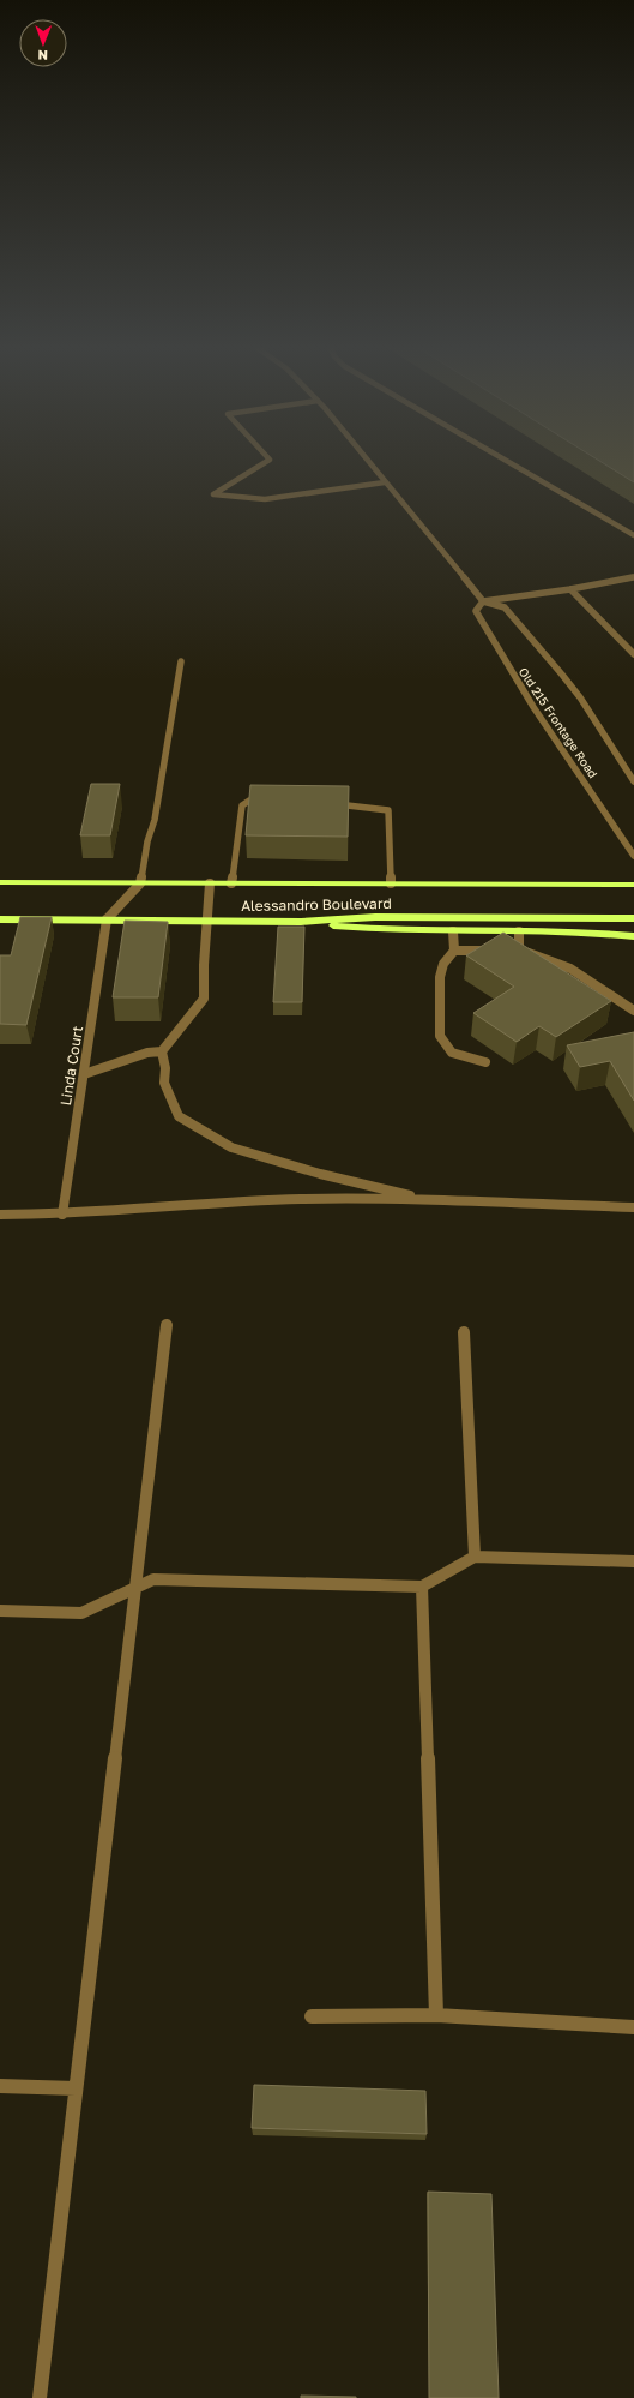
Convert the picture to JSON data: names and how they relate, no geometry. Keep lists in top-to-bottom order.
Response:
{
  "streets": {
    "main road": ["Alessandro Boulevard"],
    "street": ["Old 215 Frontage Road", "Linda Court"]
  },
  "crossings": [
    ["Alessandro Boulevard", "Linda Court"]
  ],
  "north": "bottom"
}
